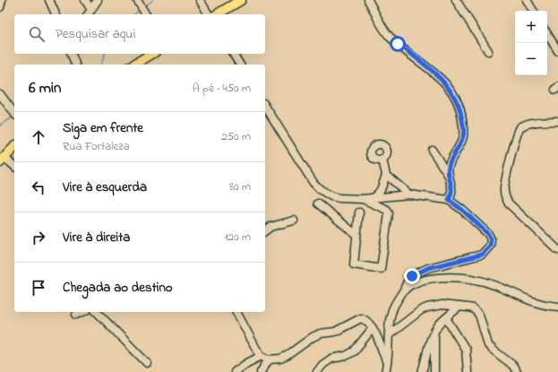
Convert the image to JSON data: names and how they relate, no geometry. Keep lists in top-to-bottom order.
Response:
{
  "page": {
    "map_buttons": ["+", "−"],
    "search": "Pesquisar aqui",
    "heading": ["6 min", "A pé · 450 m"],
    "list": [
      ["Siga em frente", "Rua Fortaleza", "250 m"],
      ["Vire à esquerda", "80 m"],
      ["Vire à direita", "120 m"],
      "Chegada ao destino"
    ]
  }
}
